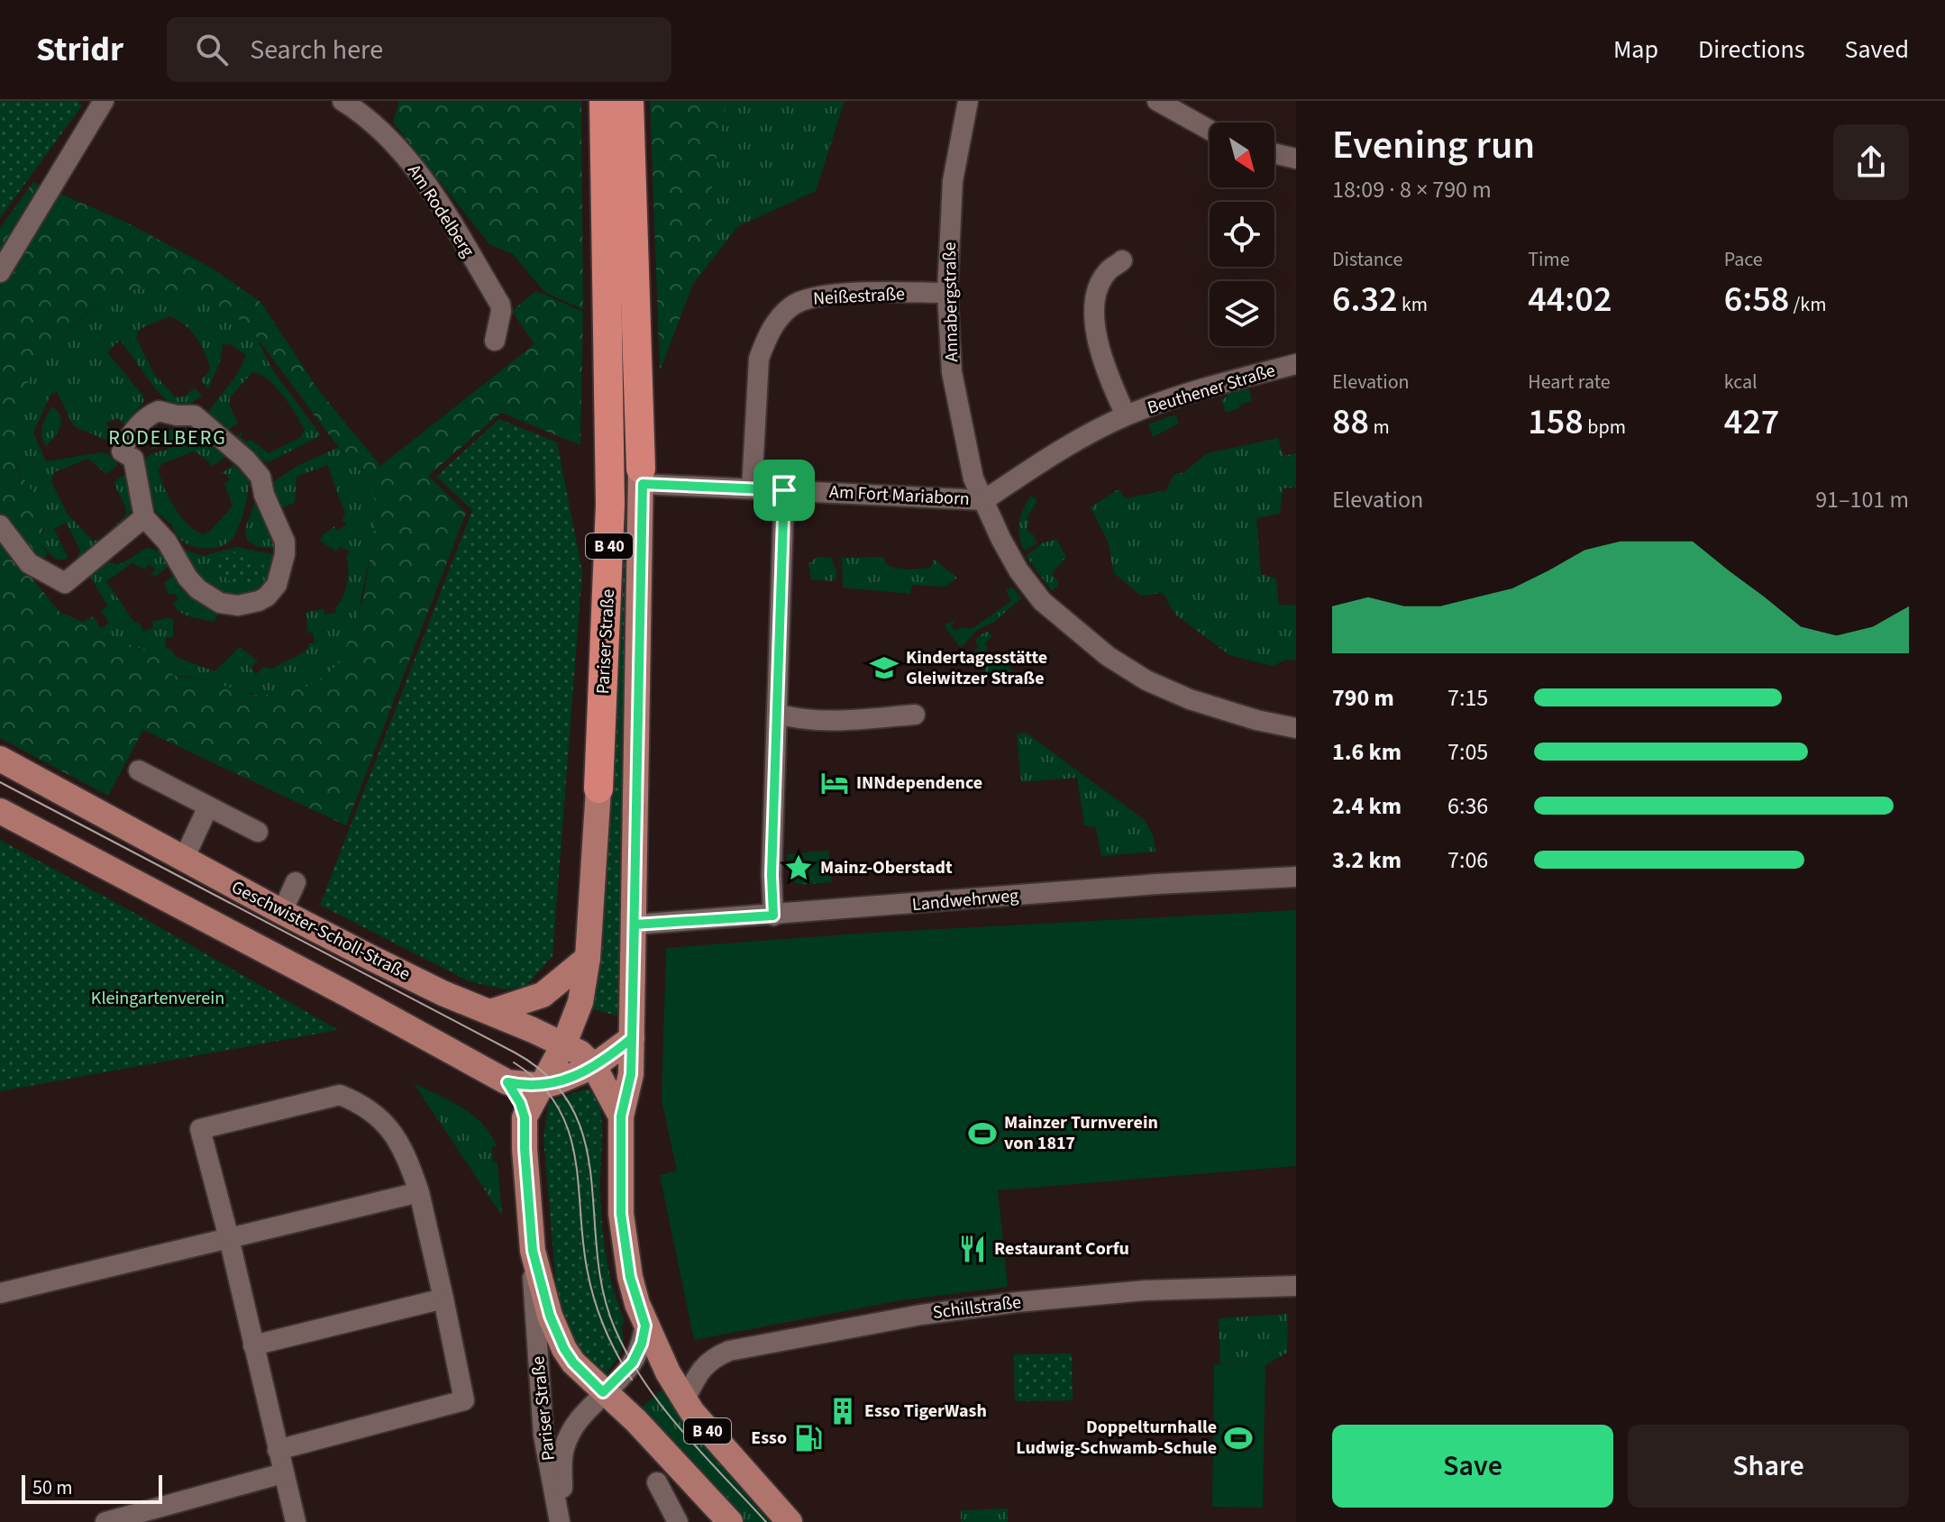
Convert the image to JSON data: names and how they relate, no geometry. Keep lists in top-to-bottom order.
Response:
{
  "streets": {
    "highway": ["B 40", "Pariser Straße"],
    "main road": ["Geschwister-Scholl-Straße"],
    "street": [
      "Am Rodelberg",
      "Neißestraße",
      "Annabergstraße",
      "Beuthener Straße",
      "Am Fort Mariaborn",
      "Landwehrweg",
      "Schillstraße"
    ]
  },
  "crossings": [
    ["Neißestraße", "Annabergstraße"],
    ["Neißestraße", "Am Fort Mariaborn"],
    ["Annabergstraße", "Beuthener Straße"],
    ["Annabergstraße", "Am Fort Mariaborn"],
    ["Beuthener Straße", "Am Fort Mariaborn"],
    ["Am Fort Mariaborn", "Pariser Straße"],
    ["Pariser Straße", "Landwehrweg"],
    ["Pariser Straße", "Geschwister-Scholl-Straße"],
    ["Pariser Straße", "Schillstraße"]
  ],
  "districts": ["RODELBERG"],
  "parks": ["Kleingartenverein"],
  "places": {
    "school or university": ["Kindertagesstätte Gleiwitzer Straße"],
    "hotel": ["INNdependence"],
    "place": ["Mainz-Oberstadt"],
    "sports": ["Mainzer Turnverein von 1817", "Doppelturnhalle Ludwig-Schwamb-Schule"],
    "restaurant": ["Restaurant Corfu"],
    "building": ["Esso TigerWash"],
    "fuel station": ["Esso"]
  },
  "scale_bar": "50 m",
  "north": "bottom right",
  "page": {
    "header": "Stridr",
    "search": "Search here",
    "nav": ["Map", "Directions", "Saved"],
    "heading": ["Evening run", "18:09 · 8 × 790 m"],
    "stats": [
      ["Distance", "6.32 km"],
      ["Time", "44:02"],
      ["Pace", "6:58 /km"],
      ["Elevation", "88 m"],
      ["Heart rate", "158 bpm"],
      ["kcal", "427"]
    ],
    "chart": ["Elevation", "91–101 m"],
    "list": [
      {
        "name": "790 m",
        "note": "7:15"
      },
      {
        "name": "1.6 km",
        "note": "7:05"
      },
      {
        "name": "2.4 km",
        "note": "6:36"
      },
      {
        "name": "3.2 km",
        "note": "7:06"
      }
    ],
    "buttons": ["Save", "Share"],
    "scale": "50 m"
  }
}
